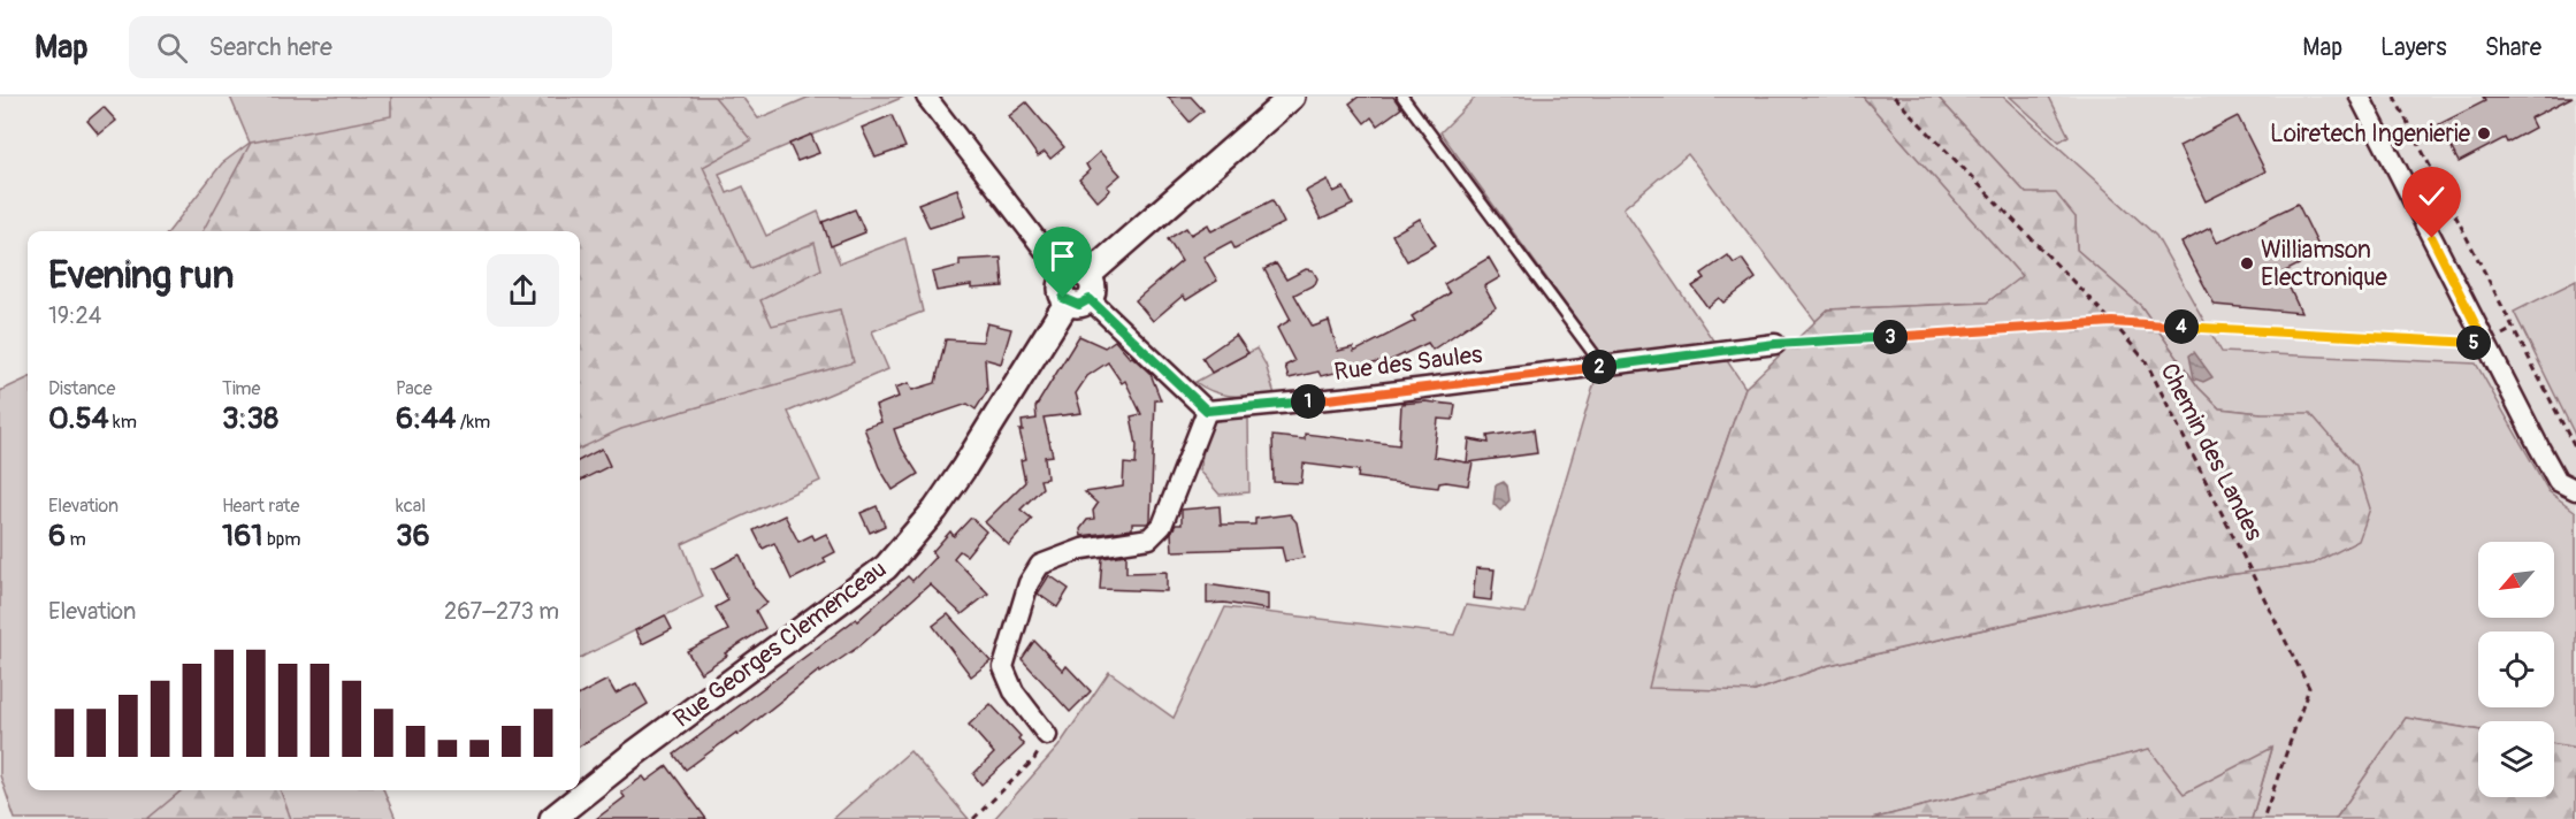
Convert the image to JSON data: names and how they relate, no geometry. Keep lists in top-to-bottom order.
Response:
{
  "streets": {
    "street": ["Rue des Saules", "Rue Georges Clemenceau"],
    "path": ["Chemin des Landes"]
  },
  "places": ["Loiretech Ingenierie", "Williamson Electronique"],
  "north": "bottom left",
  "page": {
    "header": "Map",
    "search": "Search here",
    "nav": ["Map", "Layers", "Share"],
    "heading": ["Evening run", "19:24"],
    "pins": [
      "4",
      "3",
      "5",
      "2",
      "1"
    ],
    "stats": [
      ["Distance", "0.54 km"],
      ["Time", "3:38"],
      ["Pace", "6:44 /km"],
      ["Elevation", "6 m"],
      ["Heart rate", "161 bpm"],
      ["kcal", "36"]
    ],
    "chart": ["Elevation", "267–273 m"]
  }
}
